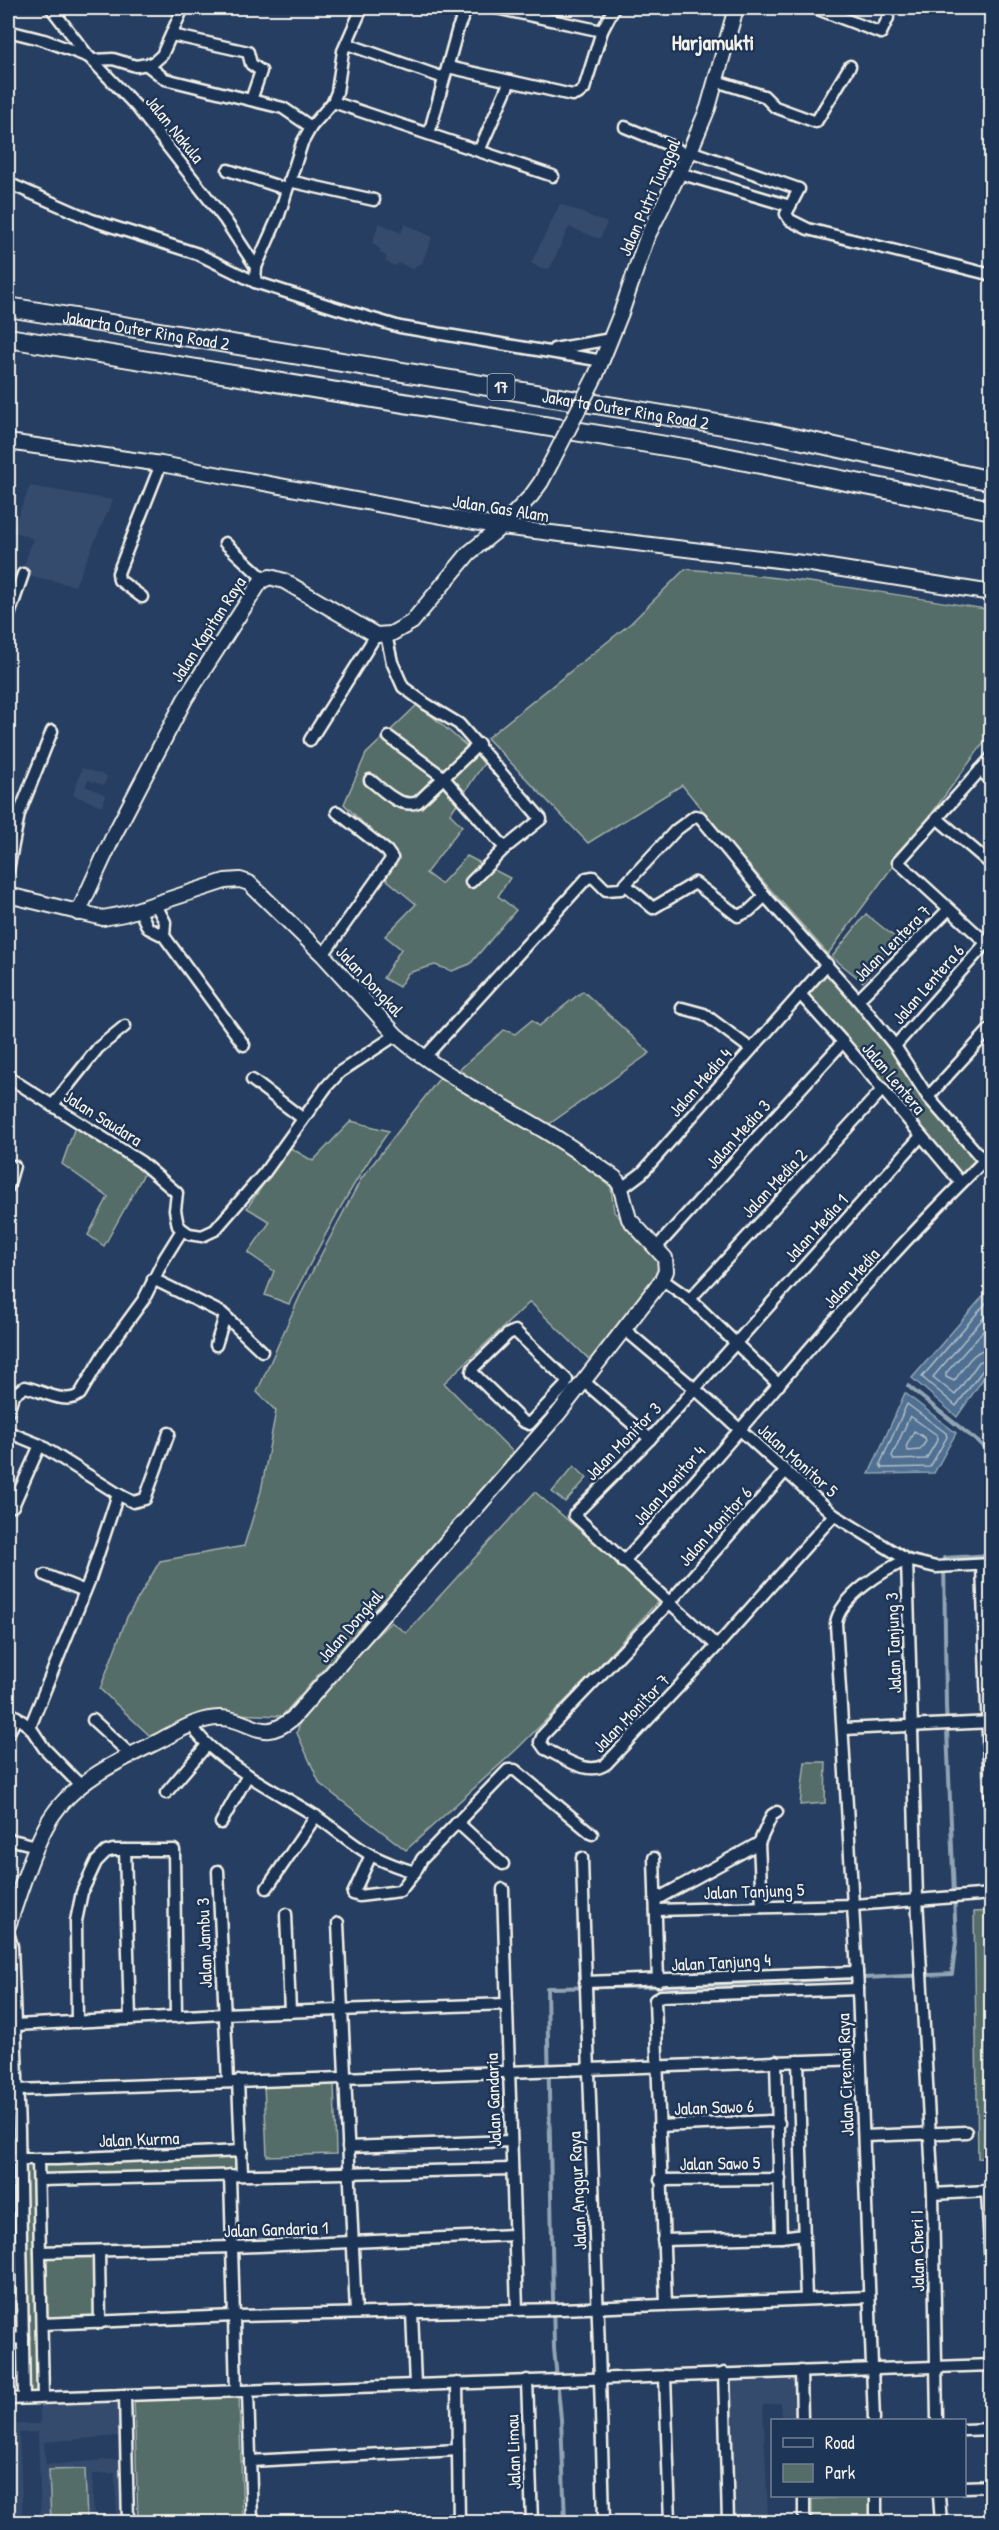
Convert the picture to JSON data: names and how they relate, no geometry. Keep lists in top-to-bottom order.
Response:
{
  "streets": {
    "highway": ["Jakarta Outer Ring Road 2", "17"],
    "street": [
      "Jalan Nakula",
      "Jalan Putri Tunggal",
      "Jalan Gas Alam",
      "Jalan Kapitan Raya",
      "Jalan Lentera 7",
      "Jalan Dongkal",
      "Jalan Lentera 6",
      "Jalan Lentera",
      "Jalan Media 4",
      "Jalan Saudara",
      "Jalan Media 3",
      "Jalan Media 2",
      "Jalan Media 1",
      "Jalan Media",
      "Jalan Monitor 3",
      "Jalan Monitor 5",
      "Jalan Monitor 4",
      "Jalan Monitor 6",
      "Jalan Tanjung 3",
      "Jalan Monitor 7",
      "Jalan Tanjung 5",
      "Jalan Jambu 3",
      "Jalan Tanjung 4",
      "Jalan Ciremai Raya",
      "Jalan Gandaria",
      "Jalan Sawo 6",
      "Jalan Kurma",
      "Jalan Sawo 5",
      "Jalan Anggur Raya",
      "Jalan Gandaria 1",
      "Jalan Cheri I",
      "Jalan Limau"
    ]
  },
  "crossings": [
    ["Jalan Putri Tunggal", "Jalan Gas Alam"],
    ["Jalan Kapitan Raya", "Jalan Dongkal"],
    ["Jalan Lentera 7", "Jalan Lentera"],
    ["Jalan Dongkal", "Jalan Media 4"],
    ["Jalan Dongkal", "Jalan Media 3"],
    ["Jalan Lentera 6", "Jalan Lentera"],
    ["Jalan Lentera", "Jalan Media 4"],
    ["Jalan Lentera", "Jalan Media 3"],
    ["Jalan Lentera", "Jalan Media 2"],
    ["Jalan Lentera", "Jalan Media 1"],
    ["Jalan Lentera", "Jalan Media"],
    ["Jalan Media 1", "Jalan Monitor 3"],
    ["Jalan Media 1", "Jalan Monitor 5"],
    ["Jalan Media", "Jalan Monitor 5"],
    ["Jalan Media", "Jalan Monitor 4"],
    ["Jalan Monitor 3", "Jalan Monitor 5"],
    ["Jalan Monitor 3", "Jalan Monitor 4"],
    ["Jalan Monitor 5", "Jalan Monitor 4"],
    ["Jalan Monitor 5", "Jalan Monitor 6"],
    ["Jalan Monitor 5", "Jalan Tanjung 3"],
    ["Jalan Monitor 5", "Jalan Monitor 7"],
    ["Jalan Monitor 6", "Jalan Monitor 7"],
    ["Jalan Tanjung 3", "Jalan Tanjung 5"],
    ["Jalan Tanjung 3", "Jalan Cheri I"],
    ["Jalan Tanjung 5", "Jalan Ciremai Raya"],
    ["Jalan Tanjung 5", "Jalan Cheri I"],
    ["Jalan Jambu 3", "Jalan Kurma"],
    ["Jalan Tanjung 4", "Jalan Ciremai Raya"],
    ["Jalan Tanjung 4", "Jalan Anggur Raya"],
    ["Jalan Gandaria", "Jalan Kurma"],
    ["Jalan Gandaria", "Jalan Gandaria 1"]
  ],
  "districts": ["Harjamukti"],
  "legend": ["Road", "Park"]
}
